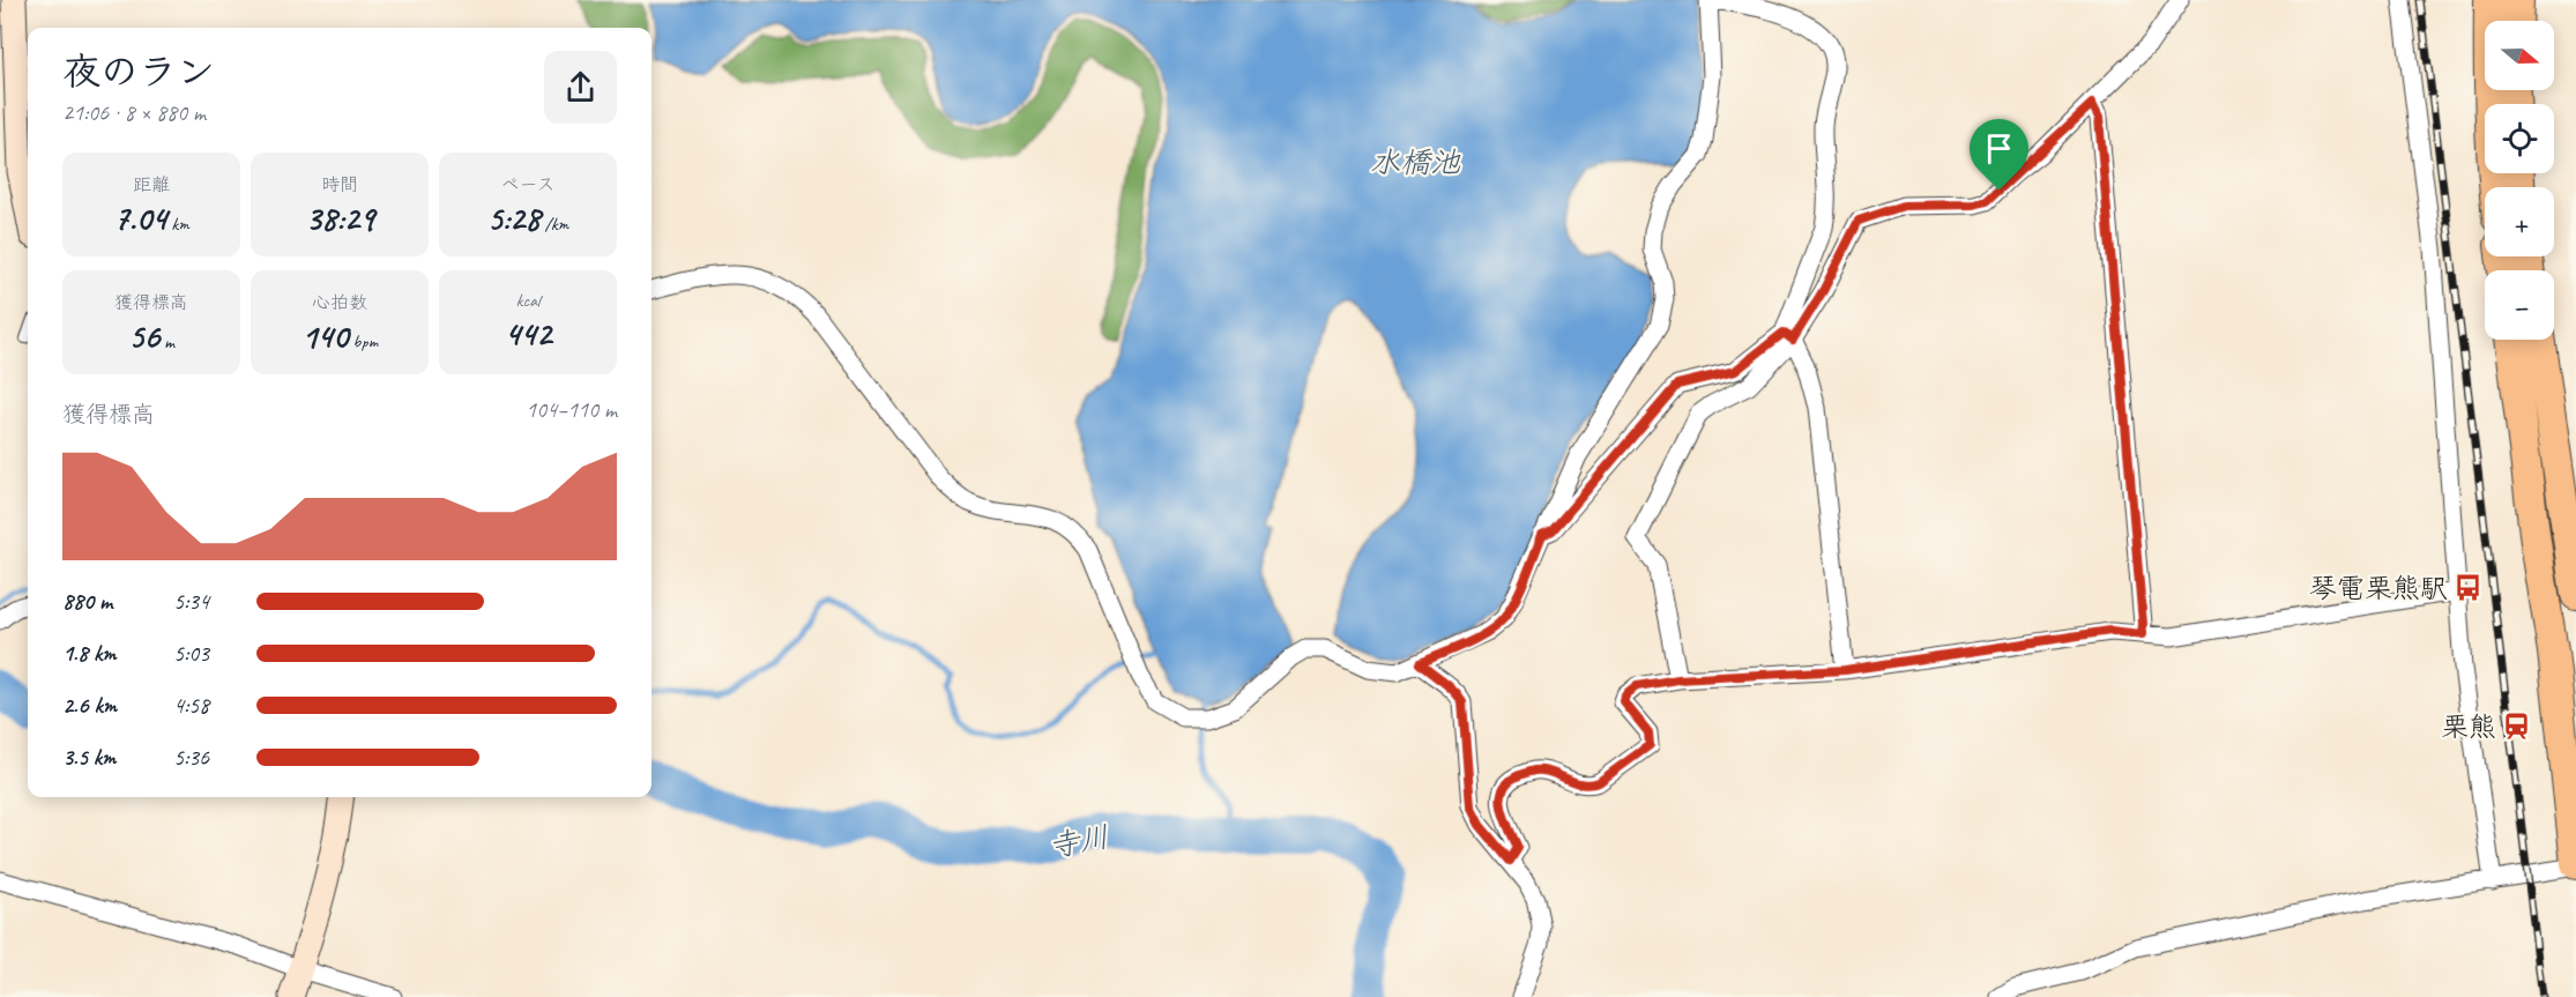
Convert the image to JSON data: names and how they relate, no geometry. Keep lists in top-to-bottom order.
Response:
{
  "water": ["水橋池", "寺川"],
  "places": {
    "bus stop": ["琴電栗熊駅"],
    "station": ["栗熊"]
  },
  "north": "right",
  "page": {
    "map_buttons": ["+", "−"],
    "heading": ["夜のラン", "21:06 · 8 × 880 m"],
    "stats": [
      ["距離", "7.04 km"],
      ["時間", "38:29"],
      ["ペース", "5:28 /km"],
      ["獲得標高", "56 m"],
      ["心拍数", "140 bpm"],
      ["kcal", "442"]
    ],
    "chart": ["獲得標高", "104–110 m"],
    "list": [
      {
        "name": "880 m",
        "note": "5:34"
      },
      {
        "name": "1.8 km",
        "note": "5:03"
      },
      {
        "name": "2.6 km",
        "note": "4:58"
      },
      {
        "name": "3.5 km",
        "note": "5:36"
      }
    ]
  }
}
